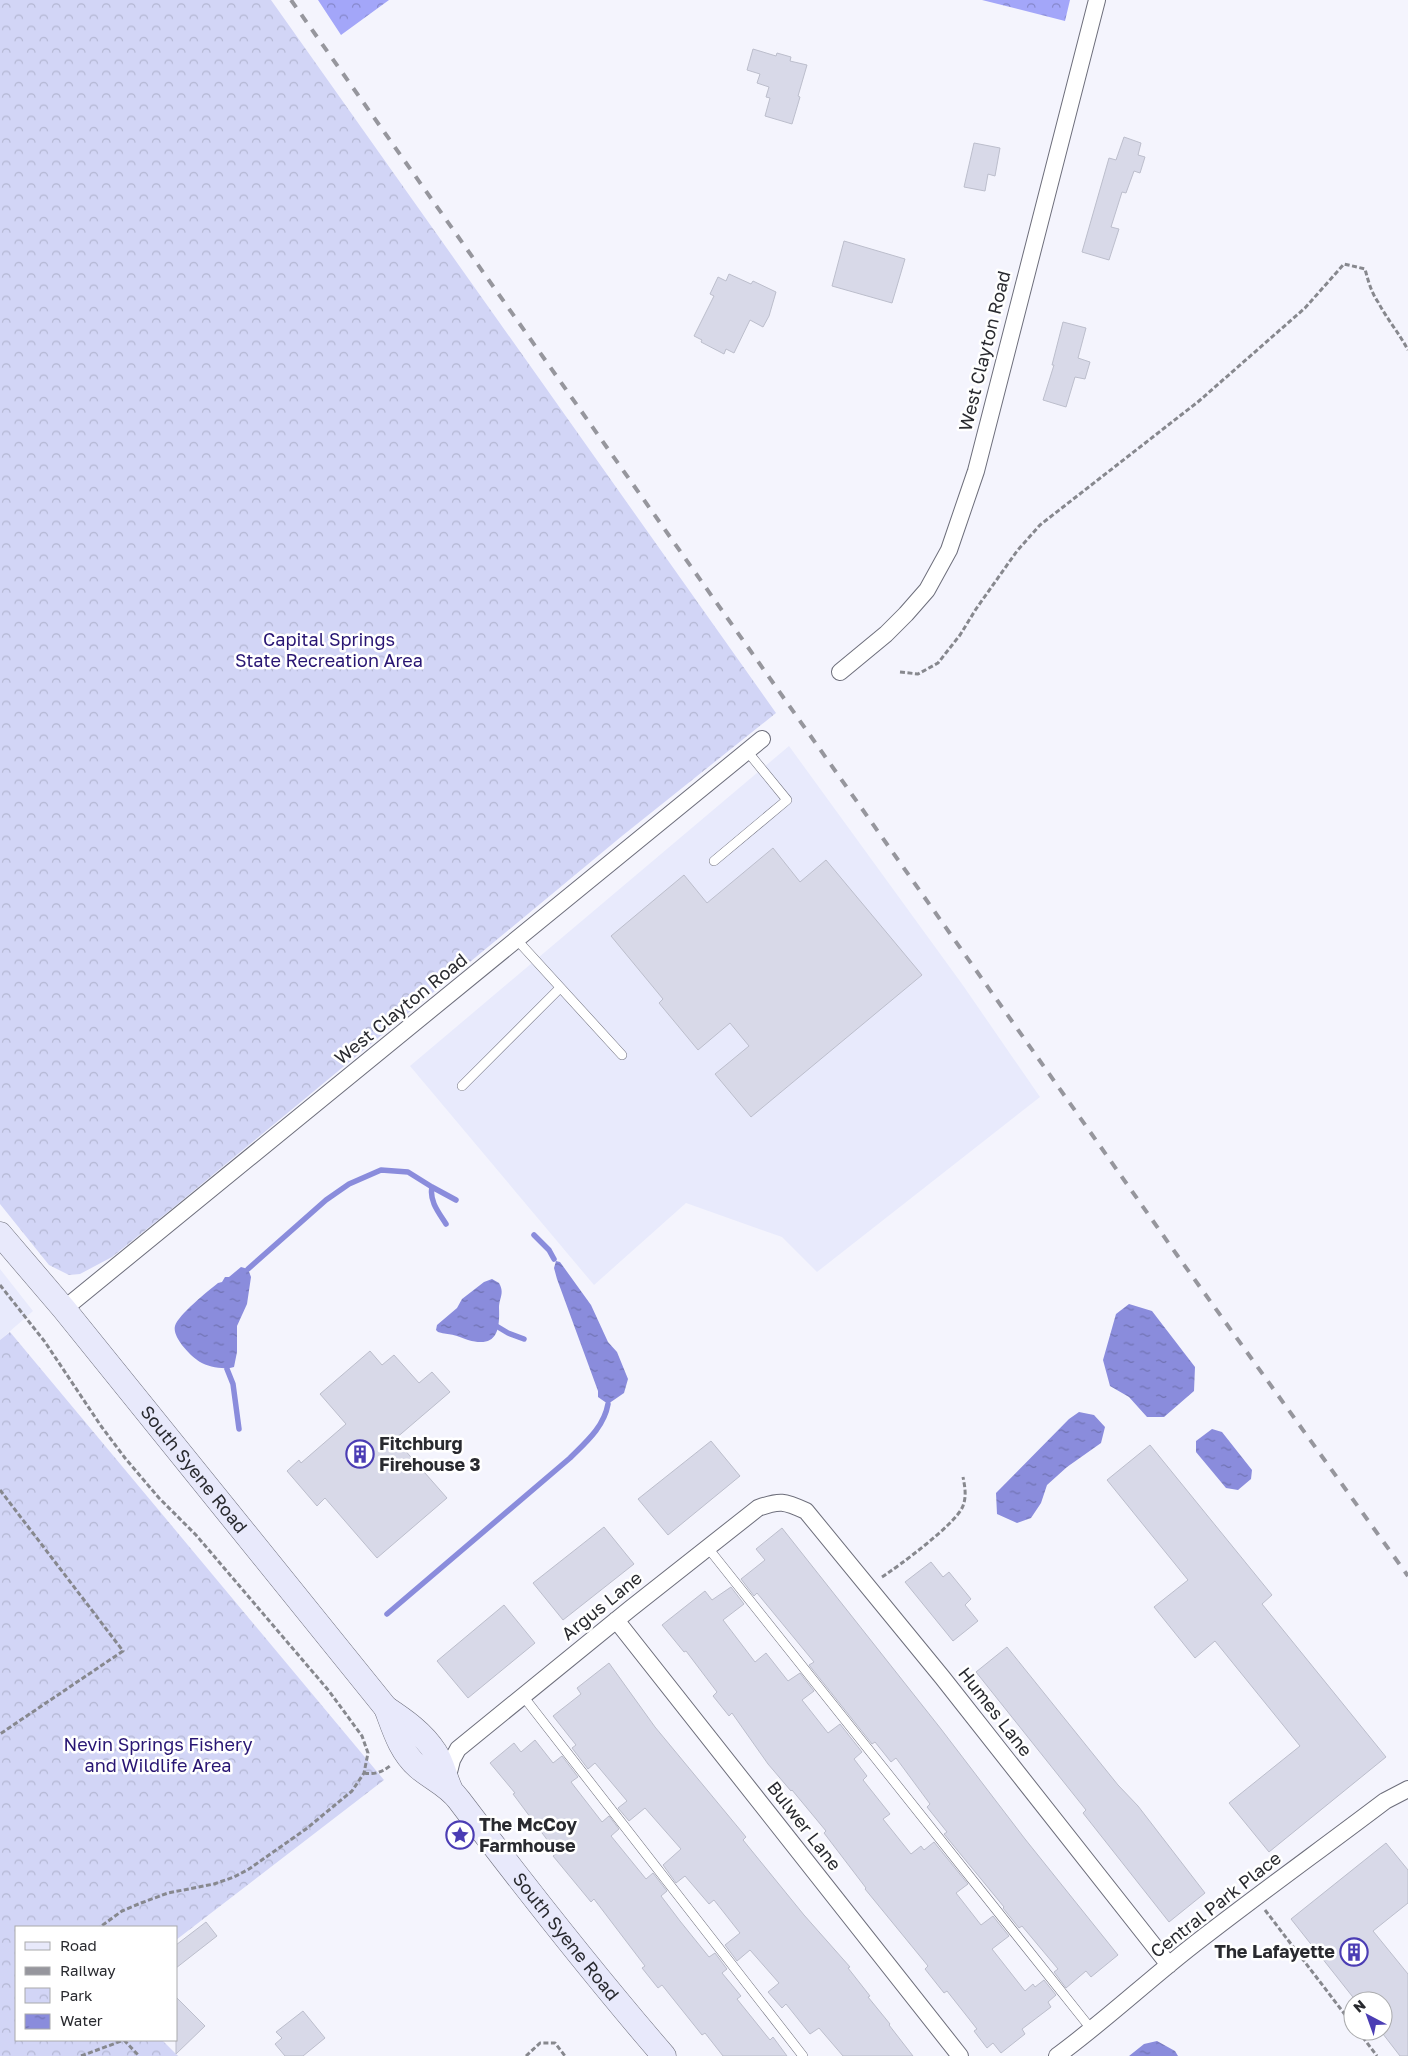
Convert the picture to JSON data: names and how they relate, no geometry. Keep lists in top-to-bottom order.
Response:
{
  "streets": {
    "street": [
      "West Clayton Road",
      "South Syene Road",
      "Argus Lane",
      "Humes Lane",
      "Bulwer Lane",
      "Central Park Place"
    ]
  },
  "crossings": [
    ["West Clayton Road", "South Syene Road"],
    ["South Syene Road", "Argus Lane"],
    ["Argus Lane", "Humes Lane"],
    ["Argus Lane", "Bulwer Lane"],
    ["Humes Lane", "Central Park Place"]
  ],
  "parks": ["Capital Springs State Recreation Area", "Nevin Springs Fishery and Wildlife Area"],
  "places": {
    "building": ["Fitchburg Firehouse 3", "The Lafayette"],
    "place": ["The McCoy Farmhouse"]
  },
  "legend": [
    "Road",
    "Railway",
    "Park",
    "Water"
  ],
  "north": "top left"
}
